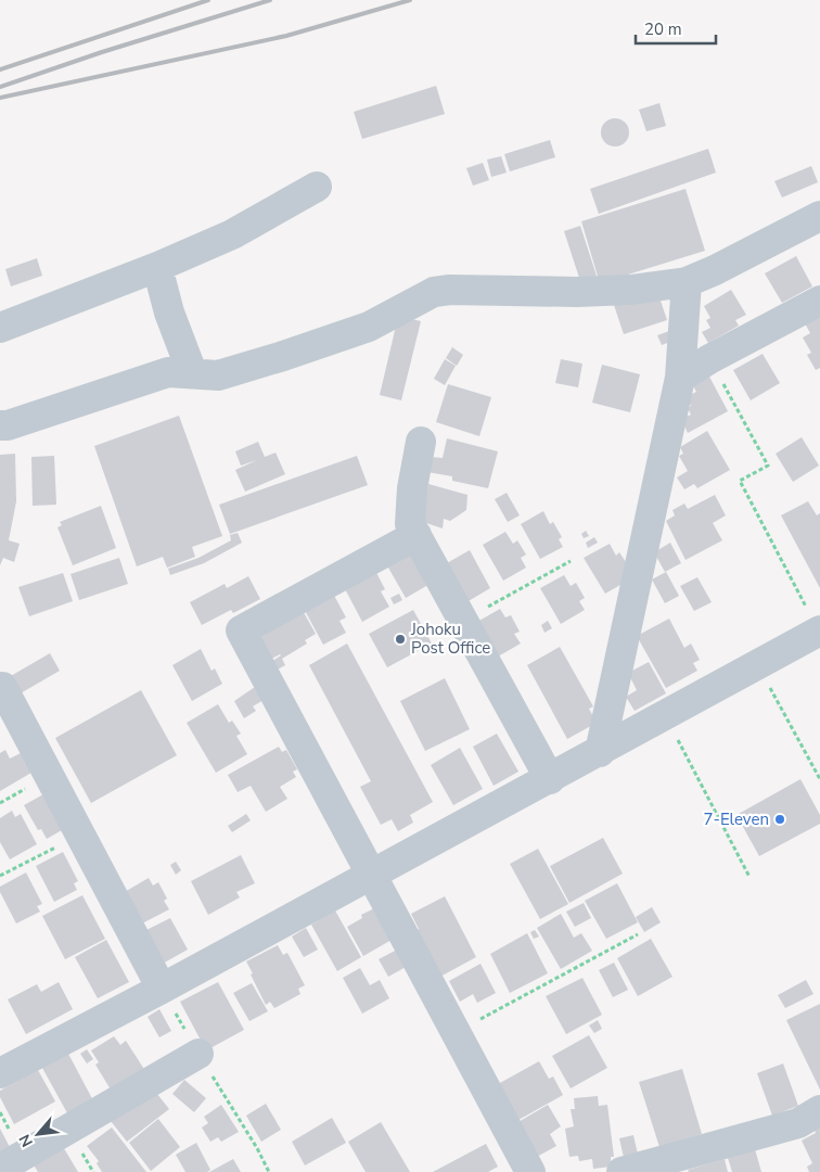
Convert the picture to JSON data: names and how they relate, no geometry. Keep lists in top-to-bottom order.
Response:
{
  "places": ["Johoku Post Office", "7-Eleven"],
  "scale_bar": "20 m",
  "north": "bottom left"
}
